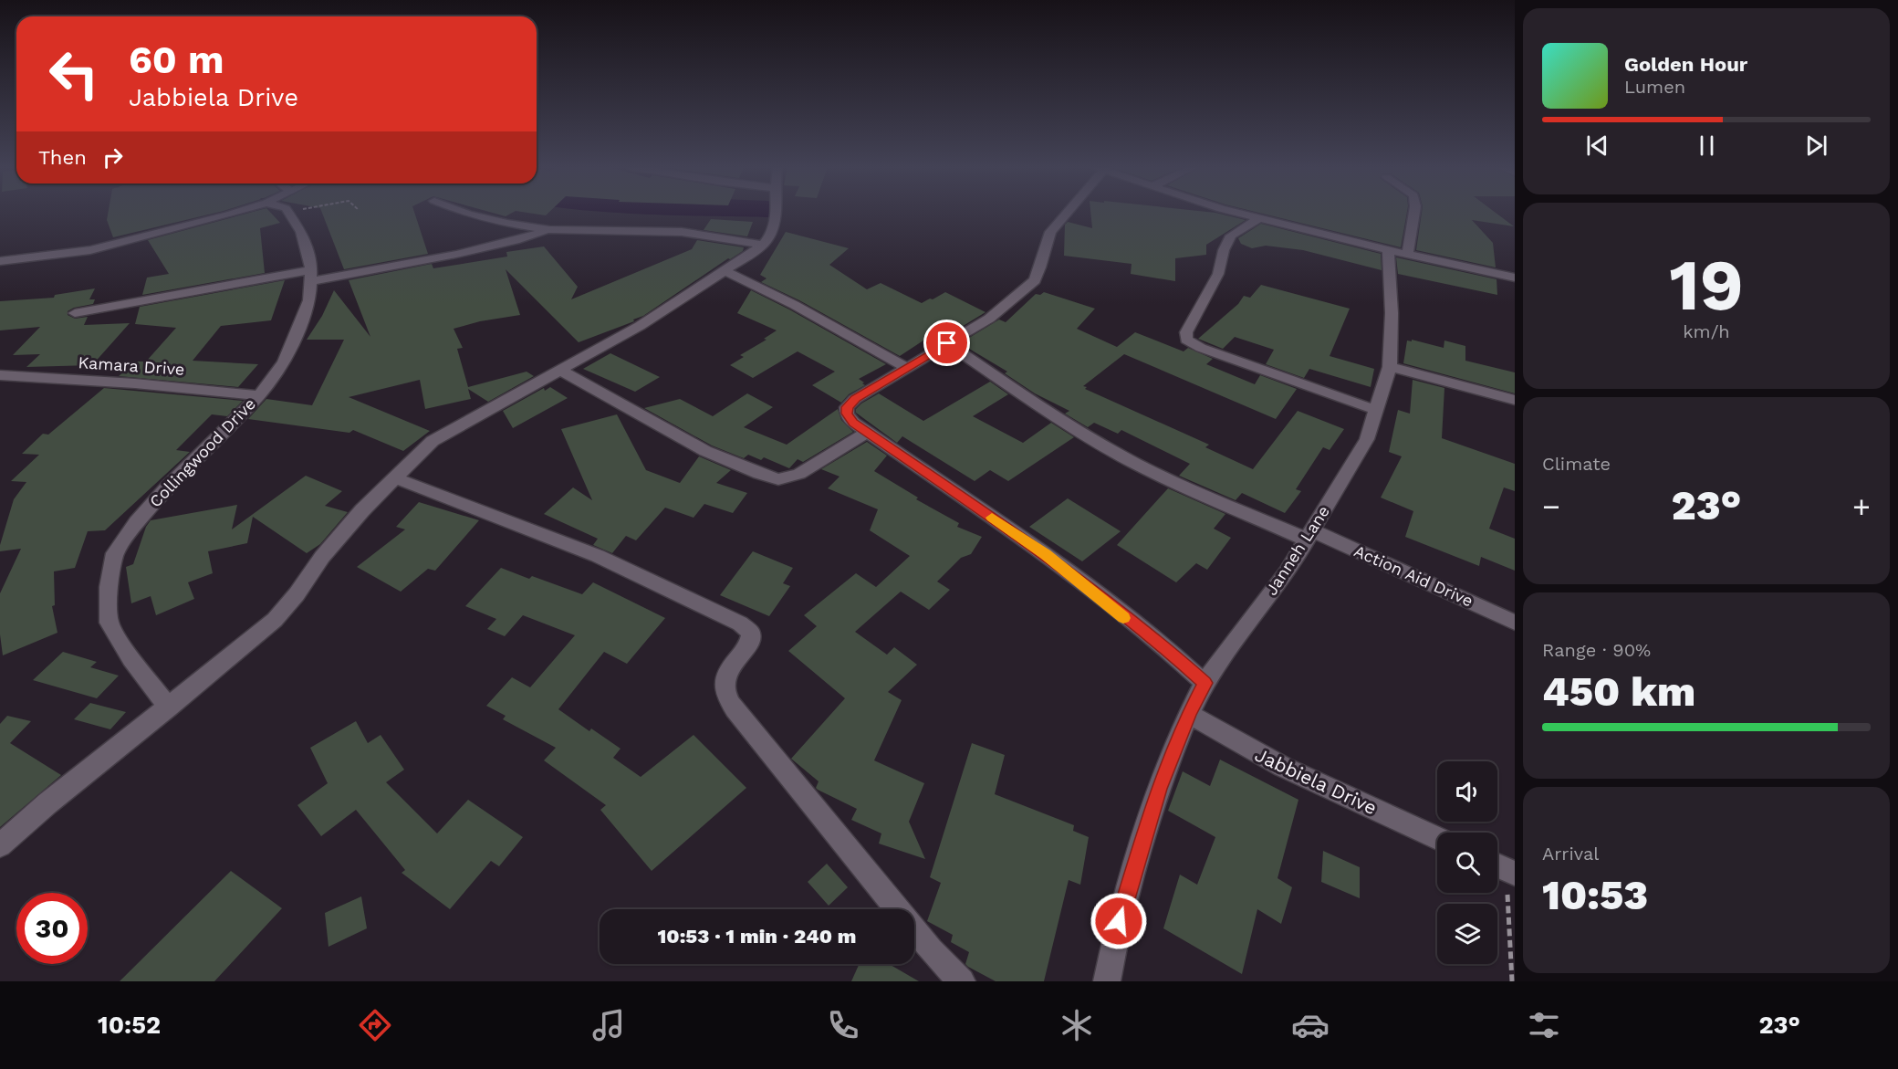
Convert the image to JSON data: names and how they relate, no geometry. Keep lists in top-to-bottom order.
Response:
{
  "streets": {
    "street": [
      "Kamara Drive",
      "Collingwood Drive",
      "Janneh Lane",
      "Action Aid Drive",
      "Jabbiela Drive"
    ]
  },
  "crossings": [
    ["Kamara Drive", "Collingwood Drive"],
    ["Janneh Lane", "Action Aid Drive"],
    ["Janneh Lane", "Jabbiela Drive"]
  ],
  "page": {
    "turn": ["60 m", "Jabbiela Drive"],
    "song": ["Golden Hour", "Lumen"],
    "then": "Then",
    "tile": [
      ["19", "km/h"],
      "Climate",
      ["Range · 90%", "450 km"],
      ["Arrival", "10:53"]
    ],
    "heat": ["−", "23°", "+"],
    "limit": "30",
    "trip": "10:53 · 1 min · 240 m",
    "tabs": ["10:52", "23°"]
  }
}
